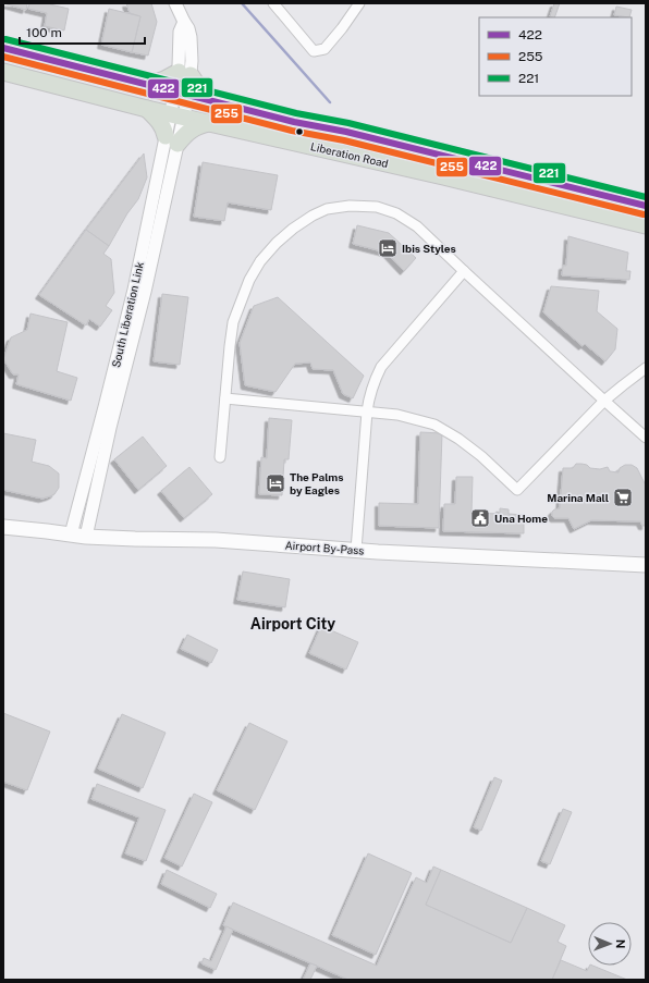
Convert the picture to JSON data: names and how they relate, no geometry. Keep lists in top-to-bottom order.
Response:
{
  "streets": {
    "highway": ["Liberation Road"],
    "main road": ["Airport By-Pass"],
    "street": ["South Liberation Link"]
  },
  "crossings": [
    ["Liberation Road", "South Liberation Link"],
    ["South Liberation Link", "Airport By-Pass"]
  ],
  "districts": ["Airport City"],
  "places": {
    "hotel": ["Ibis Styles", "The Palms by Eagles"],
    "supermarket": ["Marina Mall"],
    "public building": ["Una Home"]
  },
  "lines": ["transit line 221", "transit line 422", "transit line 255"],
  "legend": ["422", "255", "221"],
  "scale_bar": "100 m",
  "north": "right"
}
